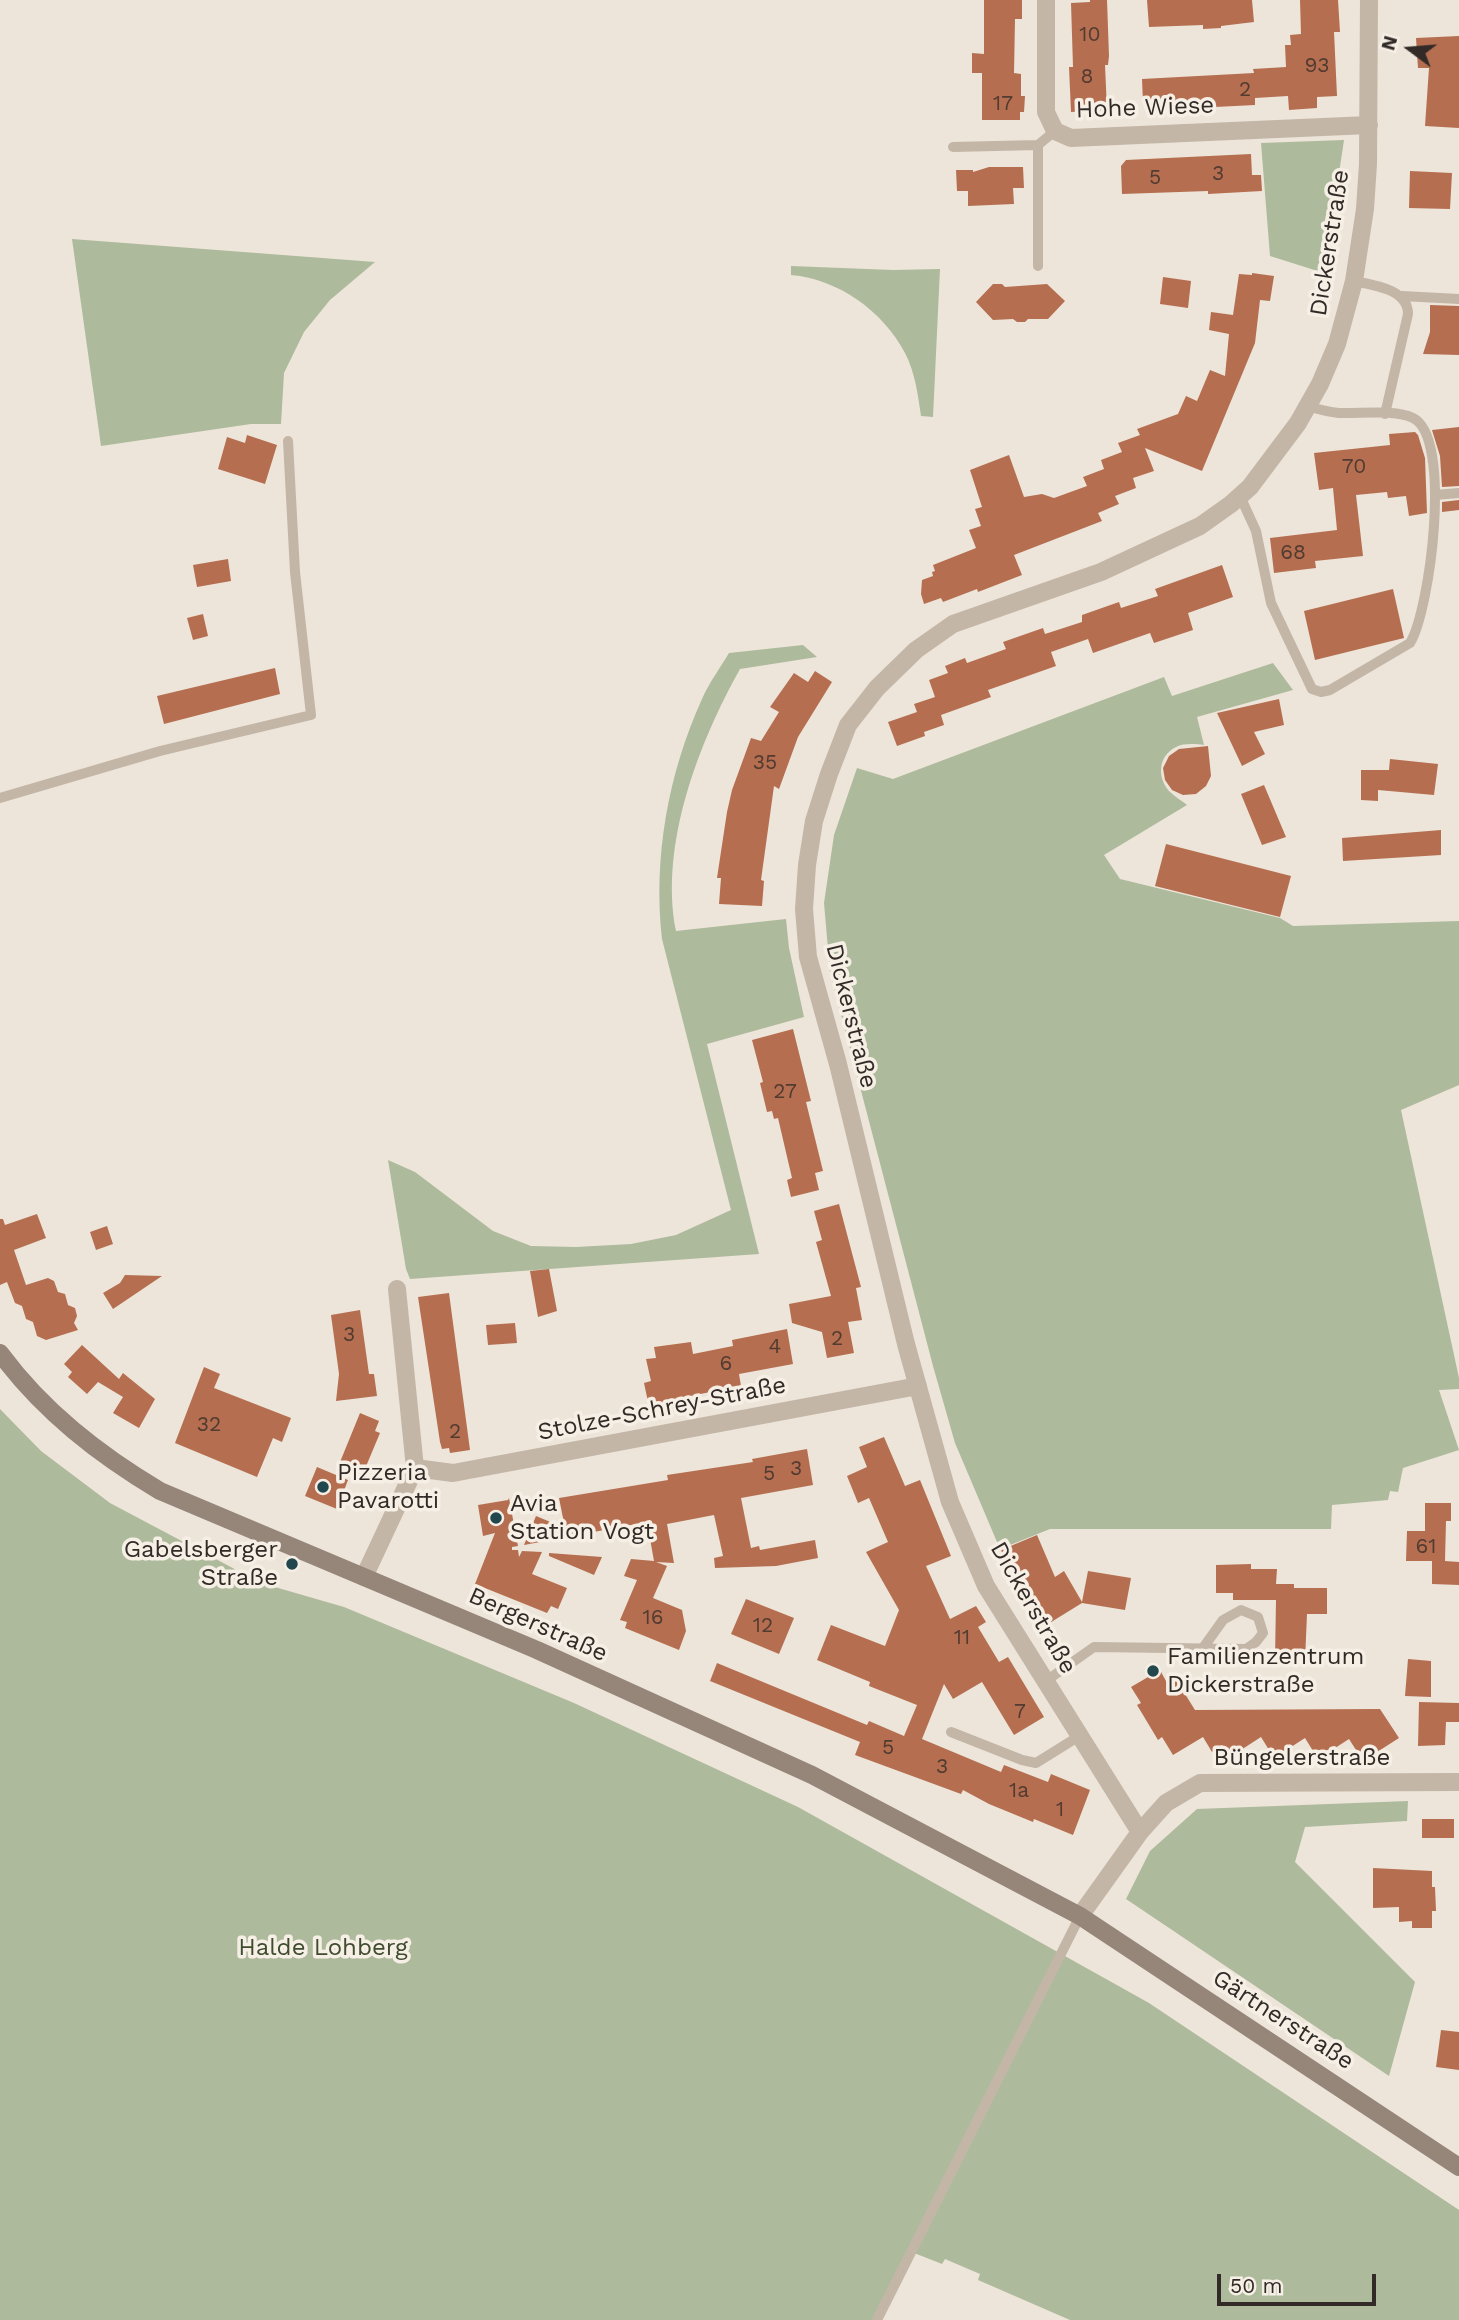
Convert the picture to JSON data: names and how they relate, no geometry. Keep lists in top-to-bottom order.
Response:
{
  "streets": {
    "main road": ["Bergerstraße", "Gärtnerstraße"],
    "street": [
      "Hohe Wiese",
      "Dickerstraße",
      "Stolze-Schrey-Straße",
      "Büngelerstraße"
    ]
  },
  "crossings": [
    ["Hohe Wiese", "Dickerstraße"],
    ["Dickerstraße", "Stolze-Schrey-Straße"],
    ["Dickerstraße", "Büngelerstraße"],
    ["Bergerstraße", "Büngelerstraße"],
    ["Bergerstraße", "Gärtnerstraße"],
    ["Büngelerstraße", "Gärtnerstraße"]
  ],
  "parks": ["Halde Lohberg"],
  "places": [
    "Pizzeria Pavarotti",
    "Avia Station Vogt",
    "Gabelsberger Straße",
    "Familienzentrum Dickerstraße"
  ],
  "house_numbers": [
    "10",
    "93",
    "8",
    "2",
    "17",
    "3",
    "5",
    "70",
    "68",
    "35",
    "27",
    "3",
    "2",
    "4",
    "6",
    "32",
    "2",
    "3",
    "5",
    "61",
    "16",
    "12",
    "11",
    "7",
    "5",
    "3",
    "1a",
    "1"
  ],
  "scale_bar": "50 m",
  "north": "left"
}
